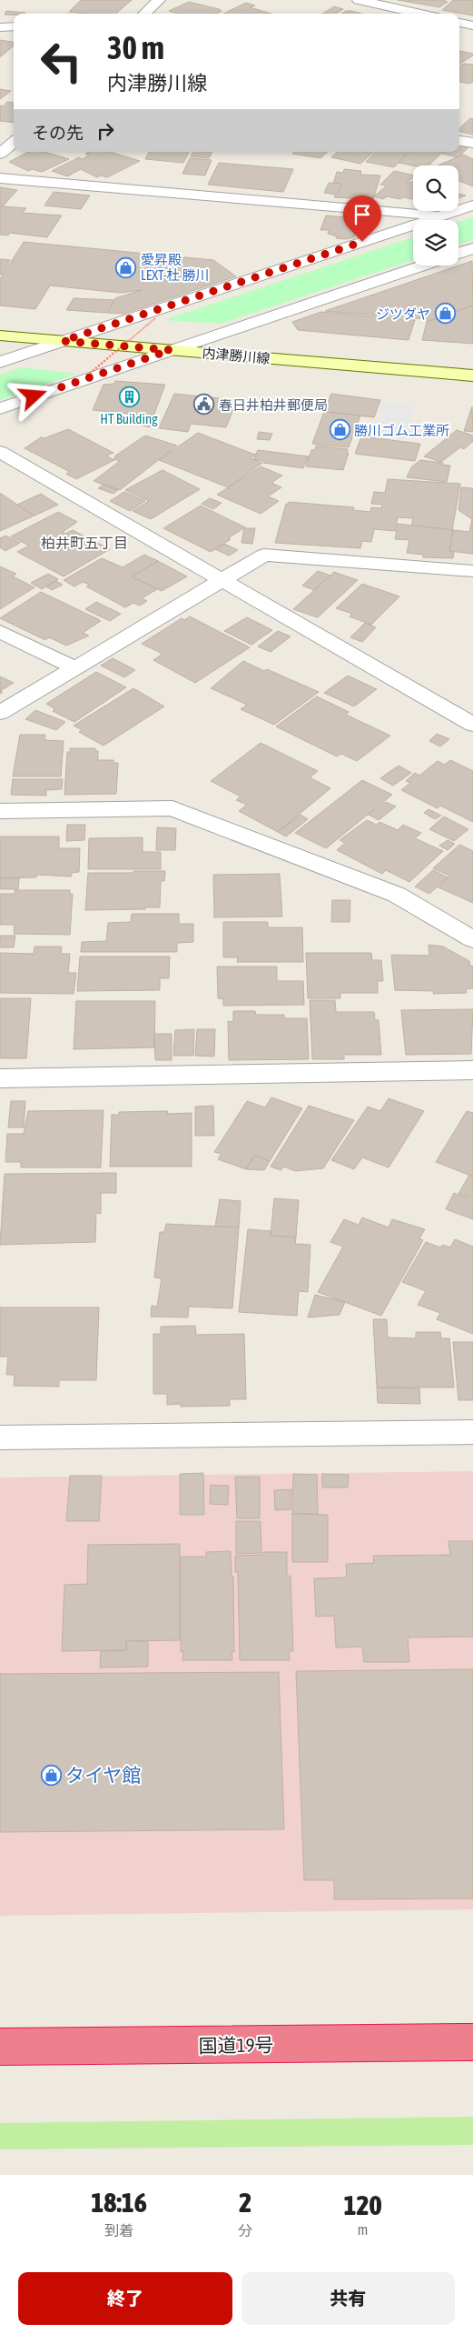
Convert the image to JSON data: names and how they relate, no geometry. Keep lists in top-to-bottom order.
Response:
{
  "streets": {
    "highway": ["国道19号"],
    "main road": ["内津勝川線"]
  },
  "districts": ["柏井町五丁目"],
  "places": {
    "shop": [
      "愛昇殿 LEXT-杜 勝川",
      "ジツダヤ",
      "勝川ゴム工業所",
      "タイヤ館"
    ],
    "building": ["HT Building"],
    "public building": ["春日井柏井郵便局"]
  },
  "page": {
    "turn": ["30 m", "内津勝川線"],
    "then": "その先",
    "eta": [
      "18:16",
      "到着",
      "2",
      "分",
      "120",
      "m"
    ],
    "buttons": ["終了", "共有"]
  }
}
